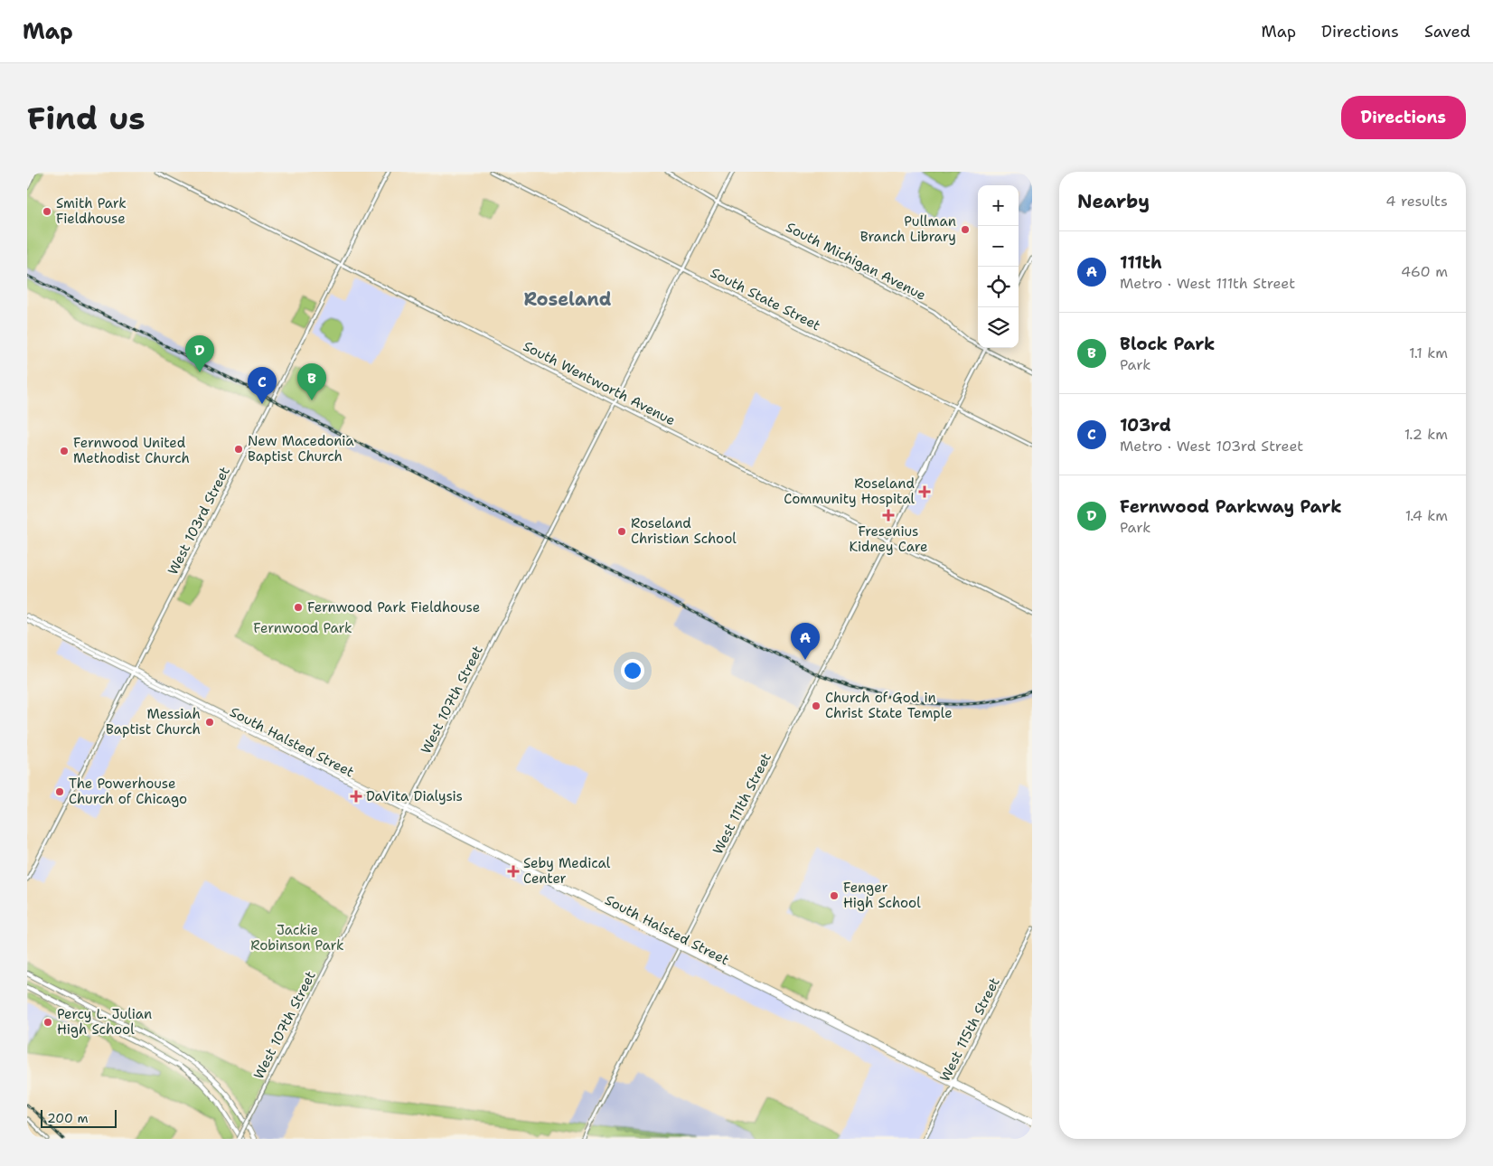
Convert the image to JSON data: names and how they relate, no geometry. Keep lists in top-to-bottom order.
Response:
{
  "streets": {
    "main road": ["South Halsted Street"],
    "street": [
      "South Michigan Avenue",
      "South State Street",
      "South Wentworth Avenue",
      "West 103rd Street",
      "West 107th Street",
      "West 111th Street",
      "West 115th Street"
    ]
  },
  "crossings": [
    ["South Michigan Avenue", "West 107th Street"],
    ["South Michigan Avenue", "West 111th Street"],
    ["South State Street", "West 107th Street"],
    ["South State Street", "West 111th Street"],
    ["South Wentworth Avenue", "West 103rd Street"],
    ["South Wentworth Avenue", "West 107th Street"],
    ["South Wentworth Avenue", "West 111th Street"],
    ["West 103rd Street", "South Halsted Street"],
    ["West 107th Street", "South Halsted Street"],
    ["South Halsted Street", "West 111th Street"],
    ["South Halsted Street", "West 115th Street"]
  ],
  "districts": ["Roseland"],
  "parks": ["Fernwood Park", "Jackie Robinson Park"],
  "places": {
    "other": [
      "Smith Park Fieldhouse",
      "Pullman Branch Library",
      "New Macedonia Baptist Church",
      "Fernwood United Methodist Church",
      "Roseland Christian School",
      "Fernwood Park Fieldhouse",
      "Church of God in Christ State Temple",
      "Messiah Baptist Church",
      "The Powerhouse Church of Chicago",
      "Fenger High School",
      "Percy L. Julian High School"
    ],
    "health": [
      "Roseland Community Hospital",
      "Fresenius Kidney Care",
      "DaVita Dialysis",
      "Seby Medical Center"
    ]
  },
  "scale_bar": "200 m",
  "page": {
    "header": "Map",
    "nav": ["Map", "Directions", "Saved"],
    "buttons": "Directions",
    "title": "Find us",
    "heading": ["Nearby", "4 results"],
    "map_buttons": ["+", "−"],
    "list": [
      {
        "mark": "A",
        "name": "111th",
        "note": "Metro · West 111th Street",
        "value": "460 m"
      },
      {
        "mark": "B",
        "name": "Block Park",
        "note": "Park",
        "value": "1.1 km"
      },
      {
        "mark": "C",
        "name": "103rd",
        "note": "Metro · West 103rd Street",
        "value": "1.2 km"
      },
      {
        "mark": "D",
        "name": "Fernwood Parkway Park",
        "note": "Park",
        "value": "1.4 km"
      }
    ],
    "pins": [
      "D",
      "B",
      "C",
      "A"
    ],
    "scale": "200 m"
  }
}
